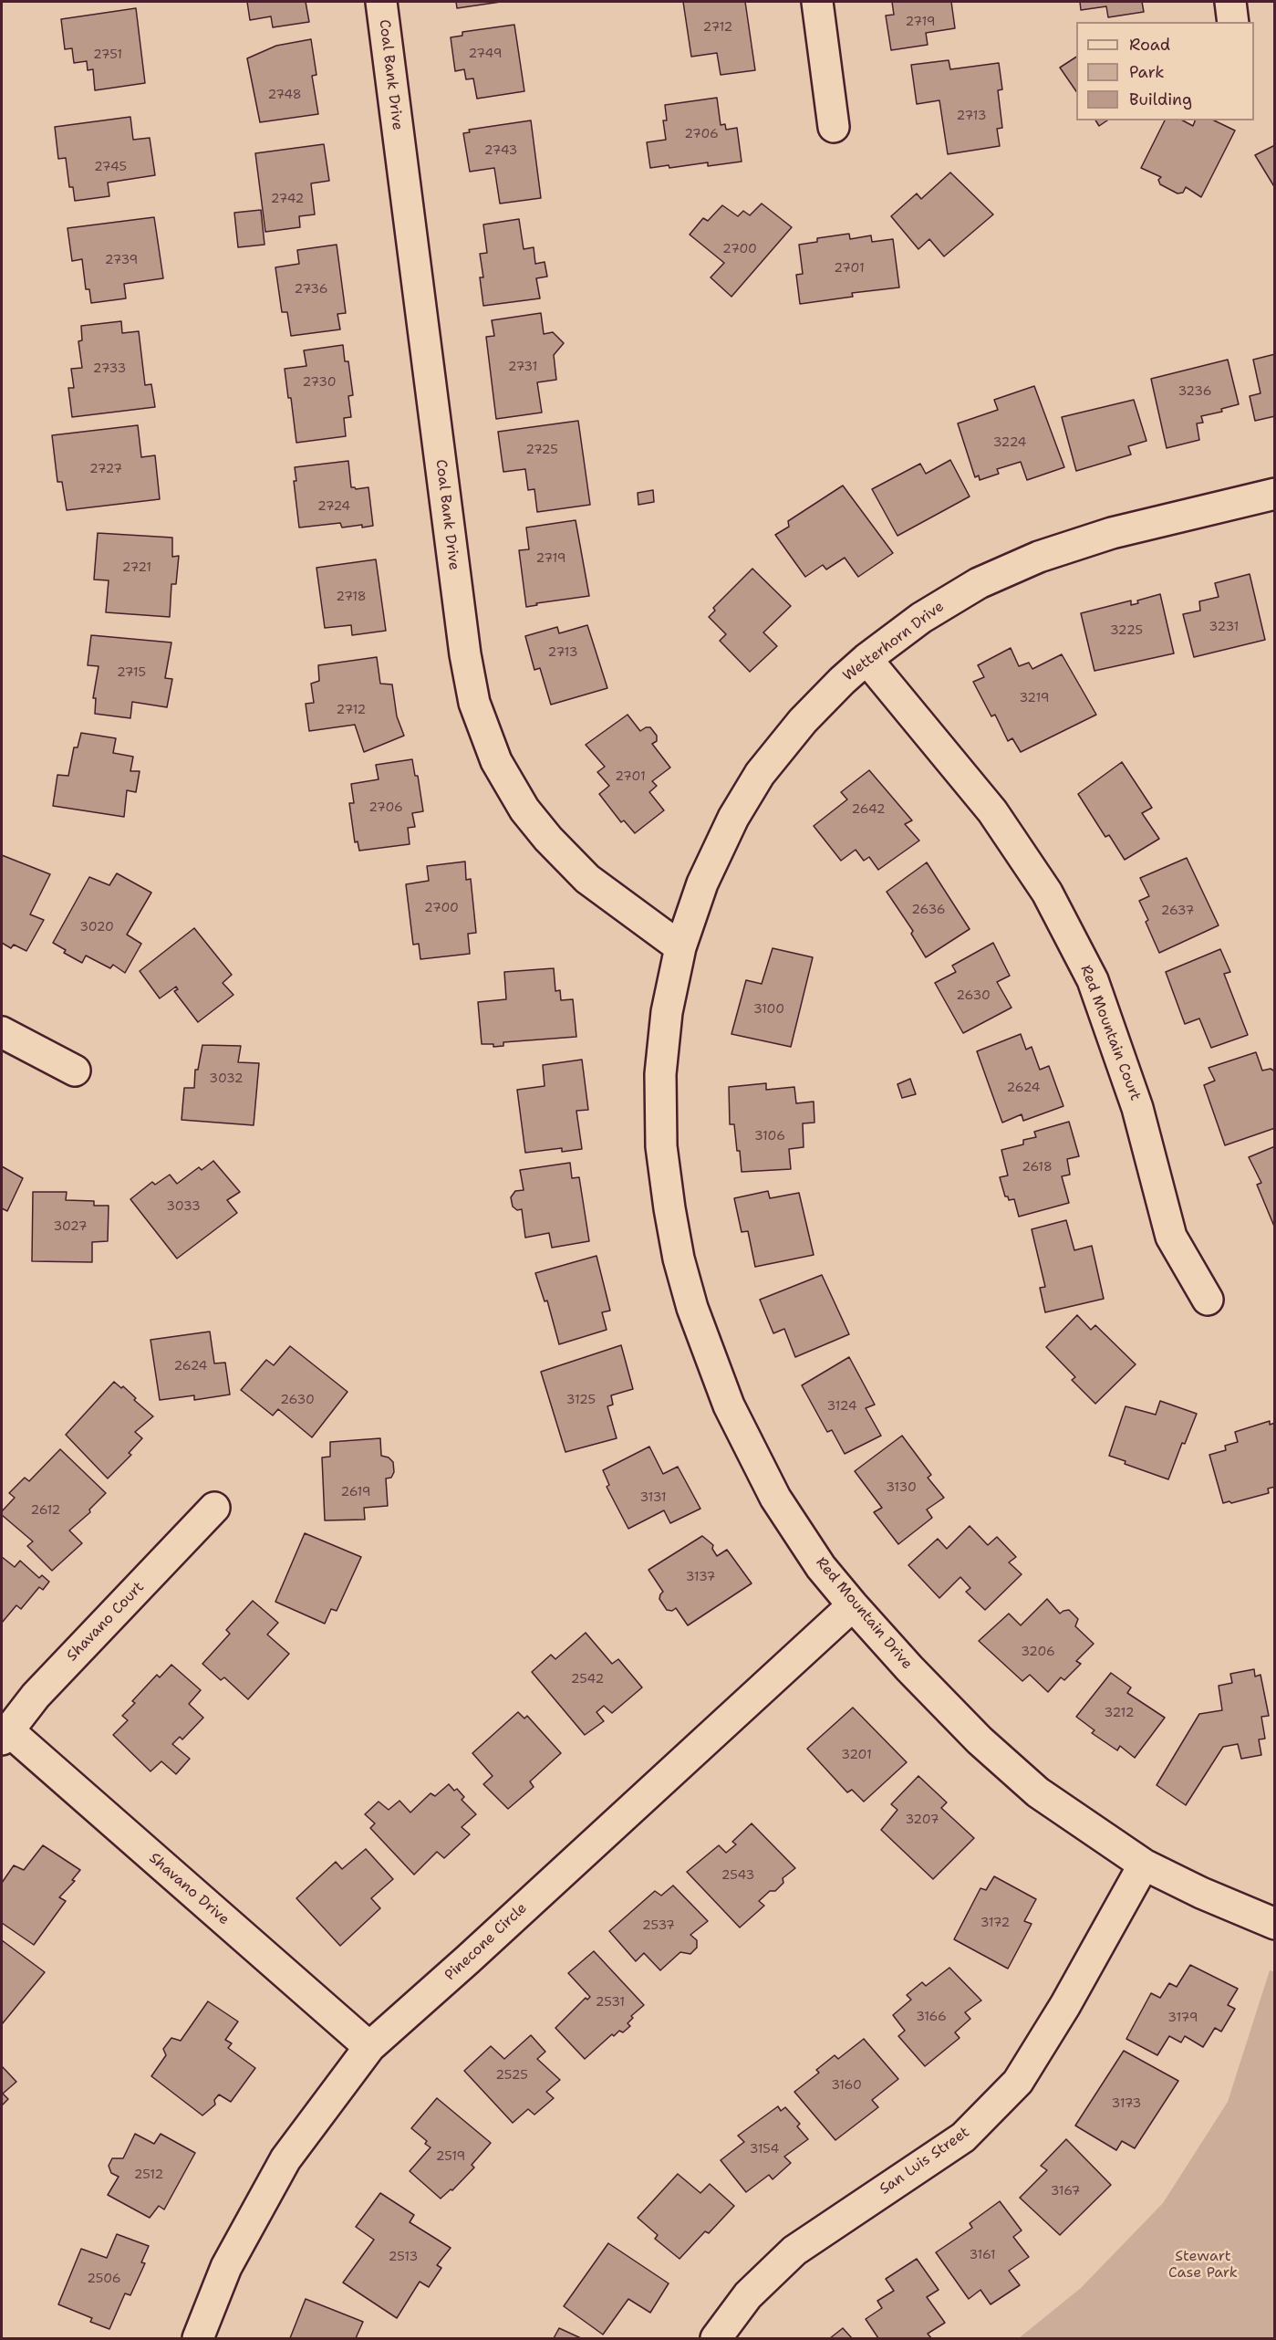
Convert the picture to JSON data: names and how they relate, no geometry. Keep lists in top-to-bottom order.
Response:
{
  "streets": {
    "street": [
      "Coal Bank Drive",
      "Wetterhorn Drive",
      "Red Mountain Court",
      "Red Mountain Drive",
      "Shavano Court",
      "Shavano Drive",
      "Pinecone Circle",
      "San Luis Street"
    ]
  },
  "crossings": [
    ["Coal Bank Drive", "Wetterhorn Drive"],
    ["Coal Bank Drive", "Red Mountain Drive"],
    ["Wetterhorn Drive", "Red Mountain Court"],
    ["Wetterhorn Drive", "Red Mountain Drive"],
    ["Red Mountain Drive", "Pinecone Circle"],
    ["Red Mountain Drive", "San Luis Street"],
    ["Shavano Court", "Shavano Drive"],
    ["Shavano Drive", "Pinecone Circle"]
  ],
  "parks": ["Stewart Case Park"],
  "house_numbers": [
    "2719",
    "2712",
    "2749",
    "2751",
    "2748",
    "2713",
    "2706",
    "2743",
    "2745",
    "2742",
    "2700",
    "2739",
    "2701",
    "2736",
    "2731",
    "2733",
    "2730",
    "3236",
    "3224",
    "2725",
    "2727",
    "2724",
    "2719",
    "2721",
    "2718",
    "3231",
    "3225",
    "2713",
    "2715",
    "3219",
    "2712",
    "2701",
    "2706",
    "2642",
    "2700",
    "2636",
    "2637",
    "3020",
    "2630",
    "3100",
    "3032",
    "2624",
    "3106",
    "2618",
    "3033",
    "3027",
    "2624",
    "2630",
    "3125",
    "3124",
    "3130",
    "2619",
    "3131",
    "2612",
    "3137",
    "3206",
    "2542",
    "3212",
    "3201",
    "3207",
    "2543",
    "3172",
    "2537",
    "2531",
    "3166",
    "3179",
    "2525",
    "3160",
    "3173",
    "3154",
    "2519",
    "2512",
    "3167",
    "3161",
    "2513",
    "2506"
  ],
  "legend": ["Road", "Park", "Building"]
}
